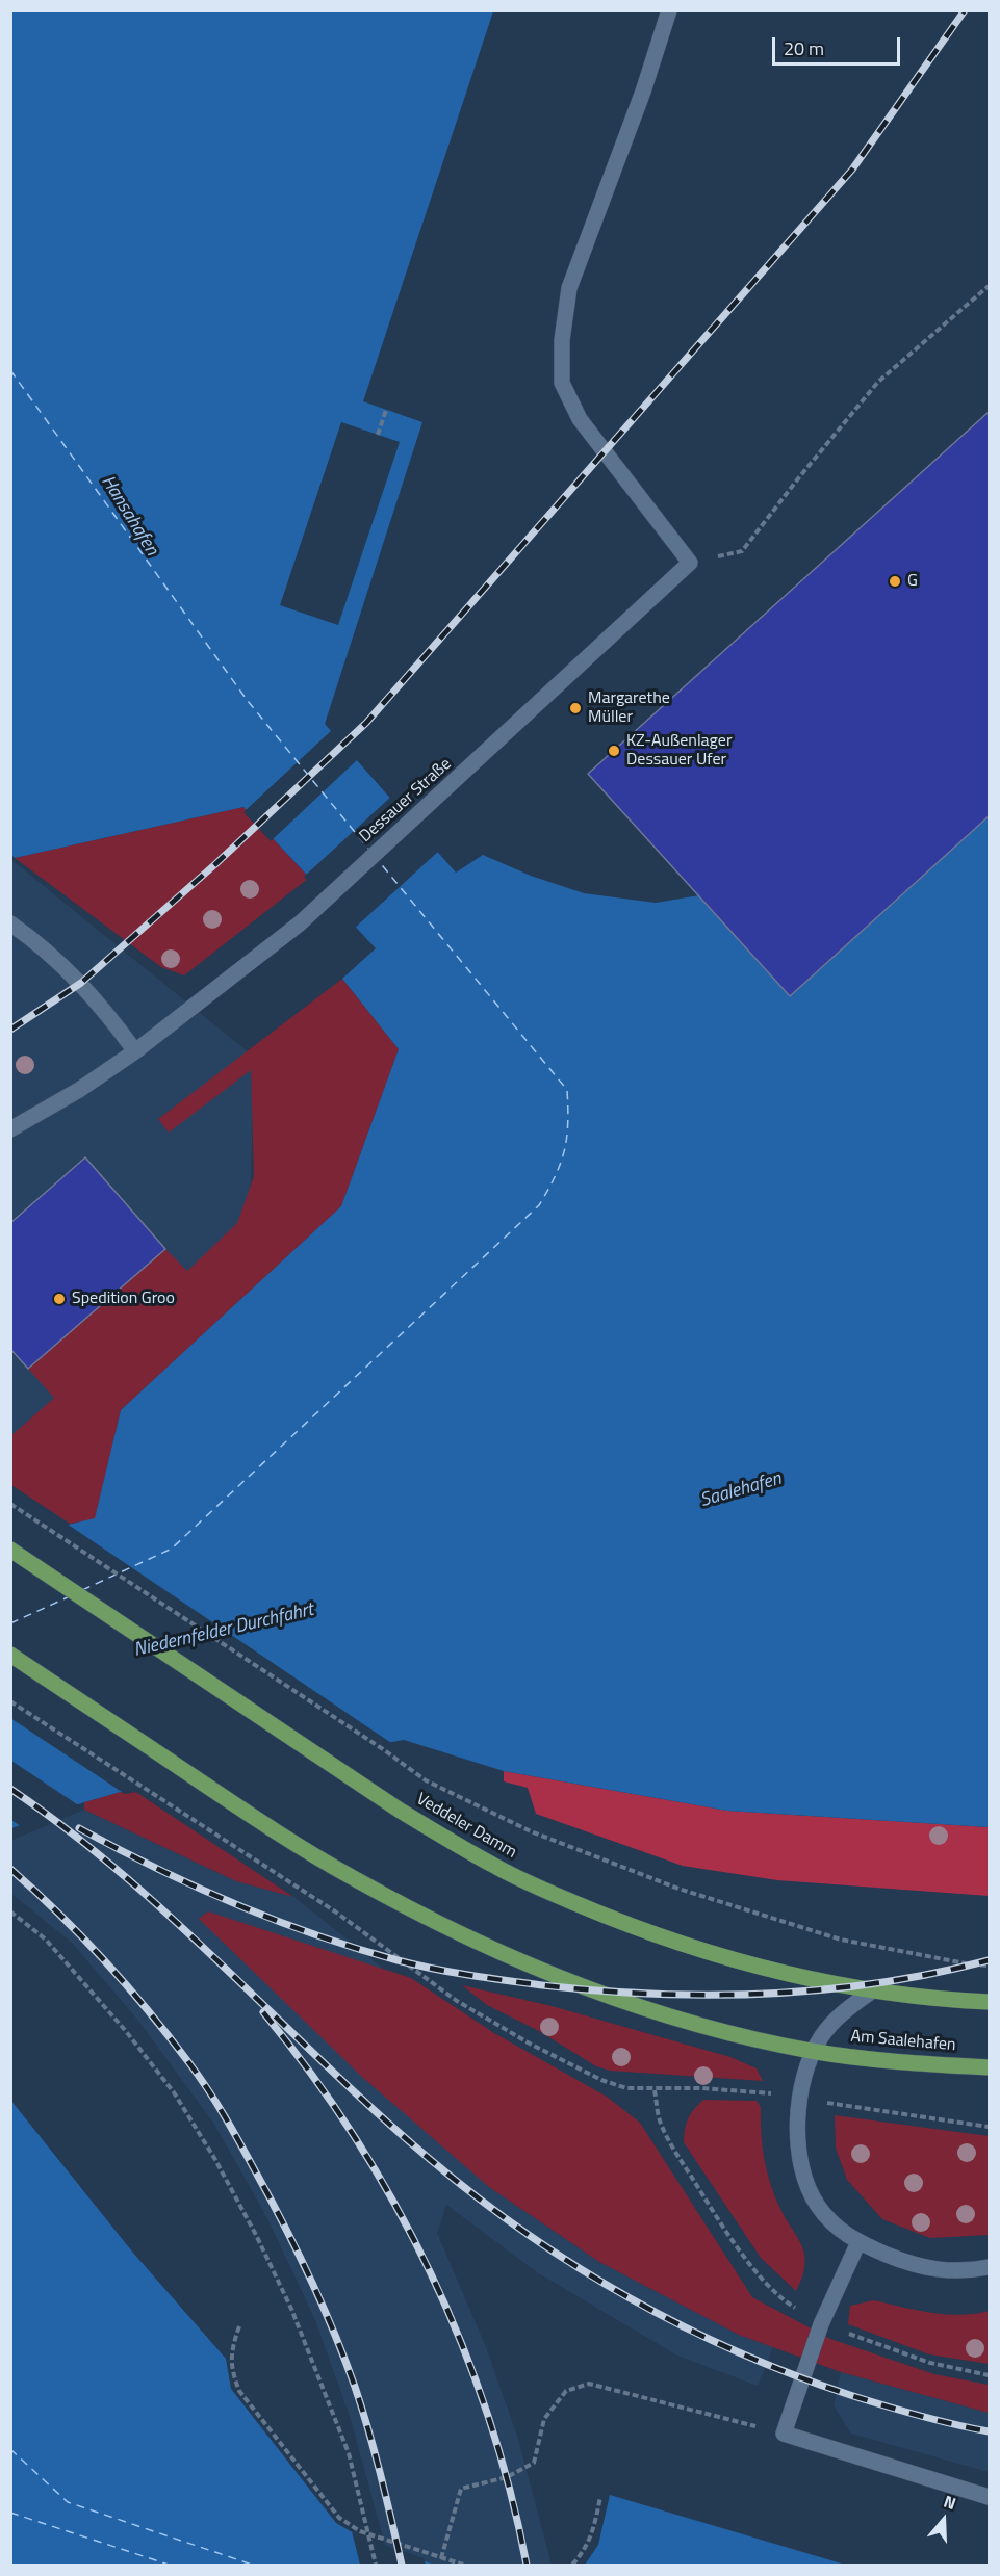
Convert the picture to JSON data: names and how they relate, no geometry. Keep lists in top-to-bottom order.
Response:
{
  "streets": {
    "main road": ["Veddeler Damm", "Am Saalehafen"],
    "street": ["Dessauer Straße"]
  },
  "water": ["Hansahafen", "Saalehafen", "Niedernfelder Durchfahrt"],
  "places": [
    "G",
    "Margarethe Müller",
    "KZ-Außenlager Dessauer Ufer",
    "Spedition Groo"
  ],
  "scale_bar": "20 m",
  "north": "top"
}
